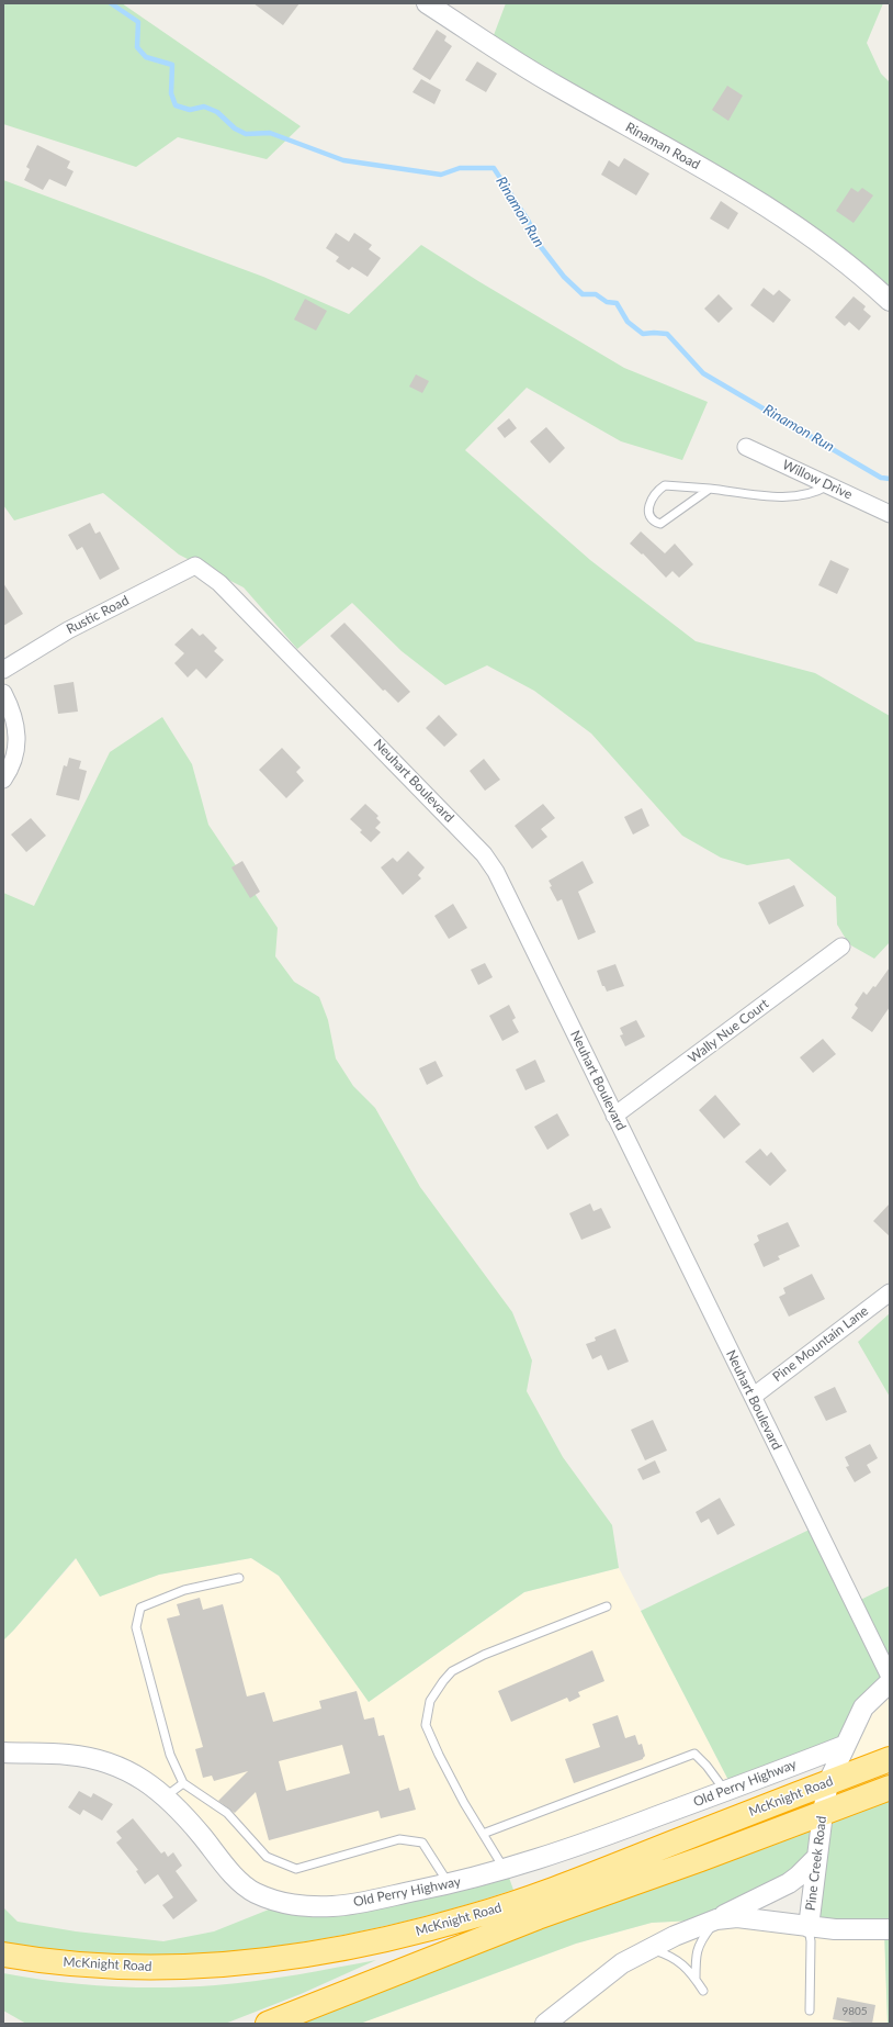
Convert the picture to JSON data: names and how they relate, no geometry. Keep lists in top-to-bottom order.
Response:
{
  "streets": {
    "highway": ["McKnight Road"],
    "street": [
      "Rinaman Road",
      "Willow Drive",
      "Rustic Road",
      "Neuhart Boulevard",
      "Wally Nue Court",
      "Pine Mountain Lane",
      "Old Perry Highway",
      "Pine Creek Road"
    ]
  },
  "crossings": [
    ["Rustic Road", "Neuhart Boulevard"],
    ["Neuhart Boulevard", "Wally Nue Court"],
    ["Neuhart Boulevard", "Pine Mountain Lane"],
    ["Old Perry Highway", "Pine Creek Road"],
    ["McKnight Road", "Pine Creek Road"]
  ],
  "water": ["Rinamon Run"],
  "house_numbers": ["9805"]
}
